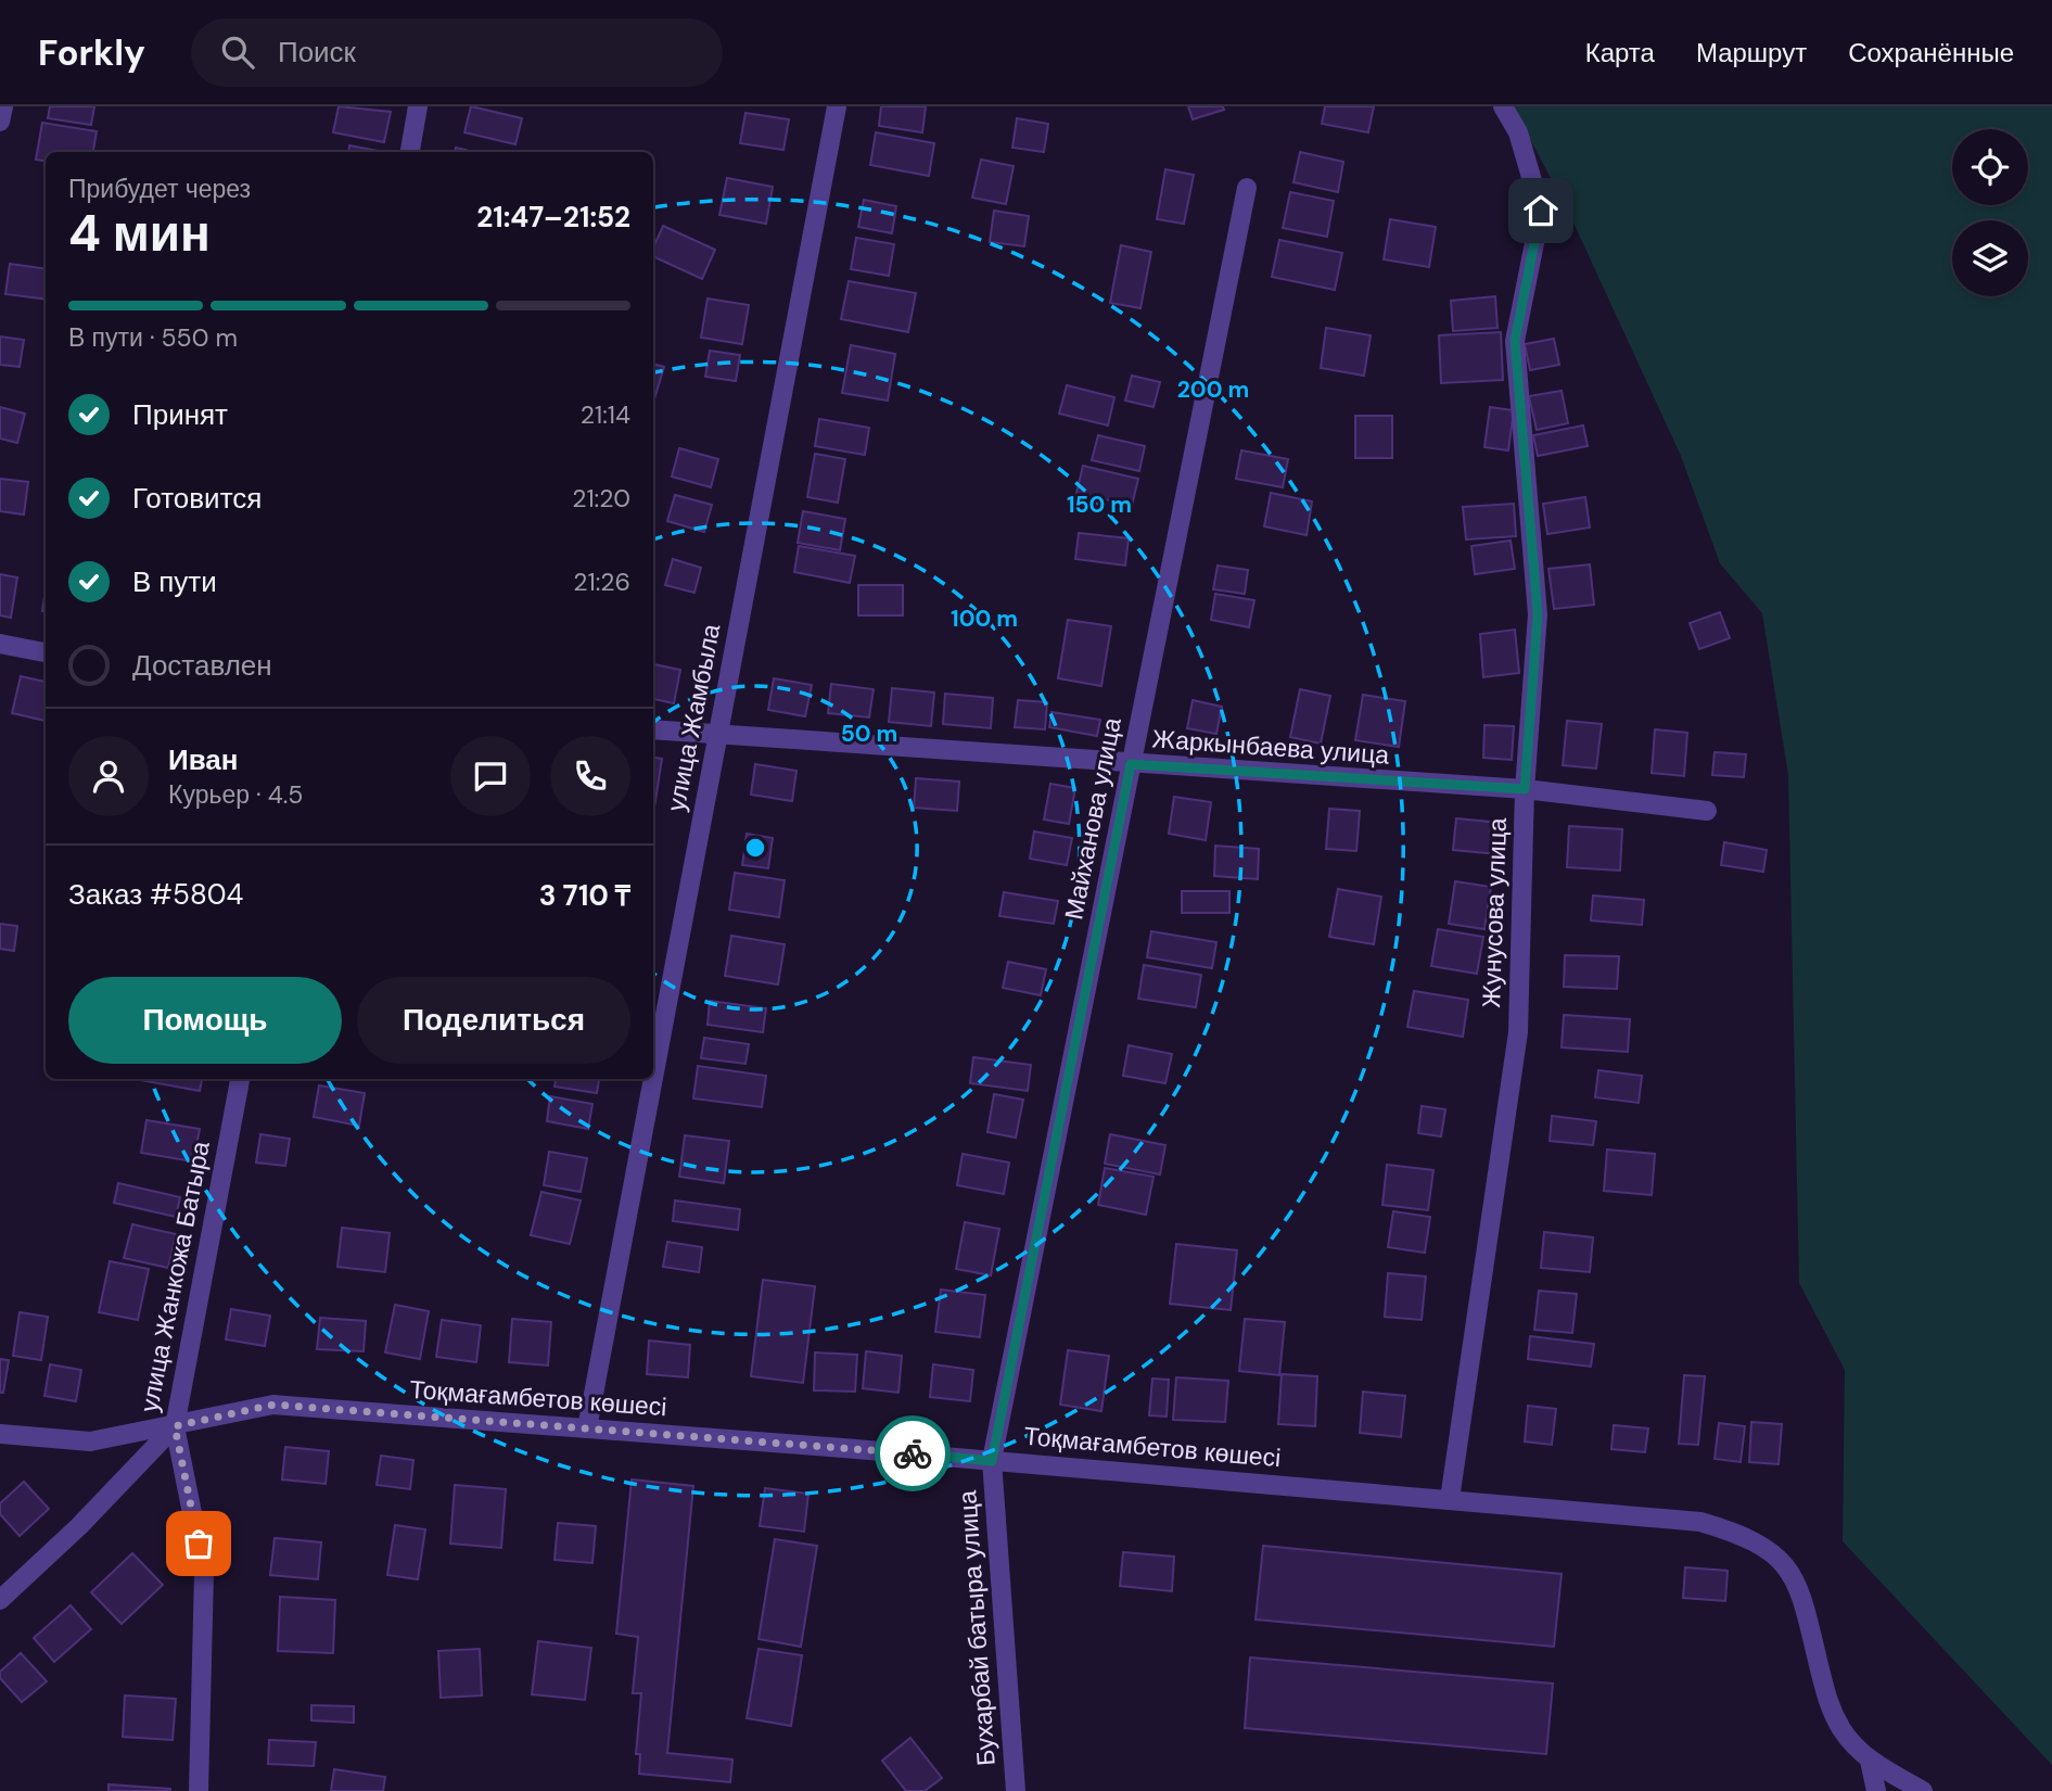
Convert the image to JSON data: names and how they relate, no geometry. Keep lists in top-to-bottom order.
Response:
{
  "streets": {
    "street": [
      "улица Жамбыла",
      "Жаркынбаева улица",
      "Майханова улица",
      "Жунусова улица",
      "улица Жанкожа Батыра",
      "Тоқмағамбетов көшесі",
      "Бухарбай батыра улица"
    ]
  },
  "crossings": [
    ["улица Жамбыла", "Жаркынбаева улица"],
    ["улица Жамбыла", "Тоқмағамбетов көшесі"],
    ["Жаркынбаева улица", "Майханова улица"],
    ["Жаркынбаева улица", "Жунусова улица"],
    ["Майханова улица", "Тоқмағамбетов көшесі"],
    ["Майханова улица", "Бухарбай батыра улица"],
    ["Жунусова улица", "Тоқмағамбетов көшесі"],
    ["улица Жанкожа Батыра", "Тоқмағамбетов көшесі"],
    ["Тоқмағамбетов көшесі", "Бухарбай батыра улица"]
  ],
  "page": {
    "header": "Forkly",
    "search": "Поиск",
    "nav": ["Карта", "Маршрут", "Сохранённые"],
    "heading": ["4 мин", "Прибудет через", "21:47–21:52"],
    "panel": [
      "Иван",
      "Курьер · 4.5",
      "Заказ #5804",
      "3 710 ₸"
    ],
    "bar": "В пути · 550 m",
    "list": [
      ["Принят", "21:14"],
      ["Готовится", "21:20"],
      ["В пути", "21:26"],
      "Доставлен"
    ],
    "buttons": ["Помощь", "Поделиться"]
  },
  "rings": [
    "200 m",
    "150 m",
    "100 m",
    "50 m"
  ]
}
